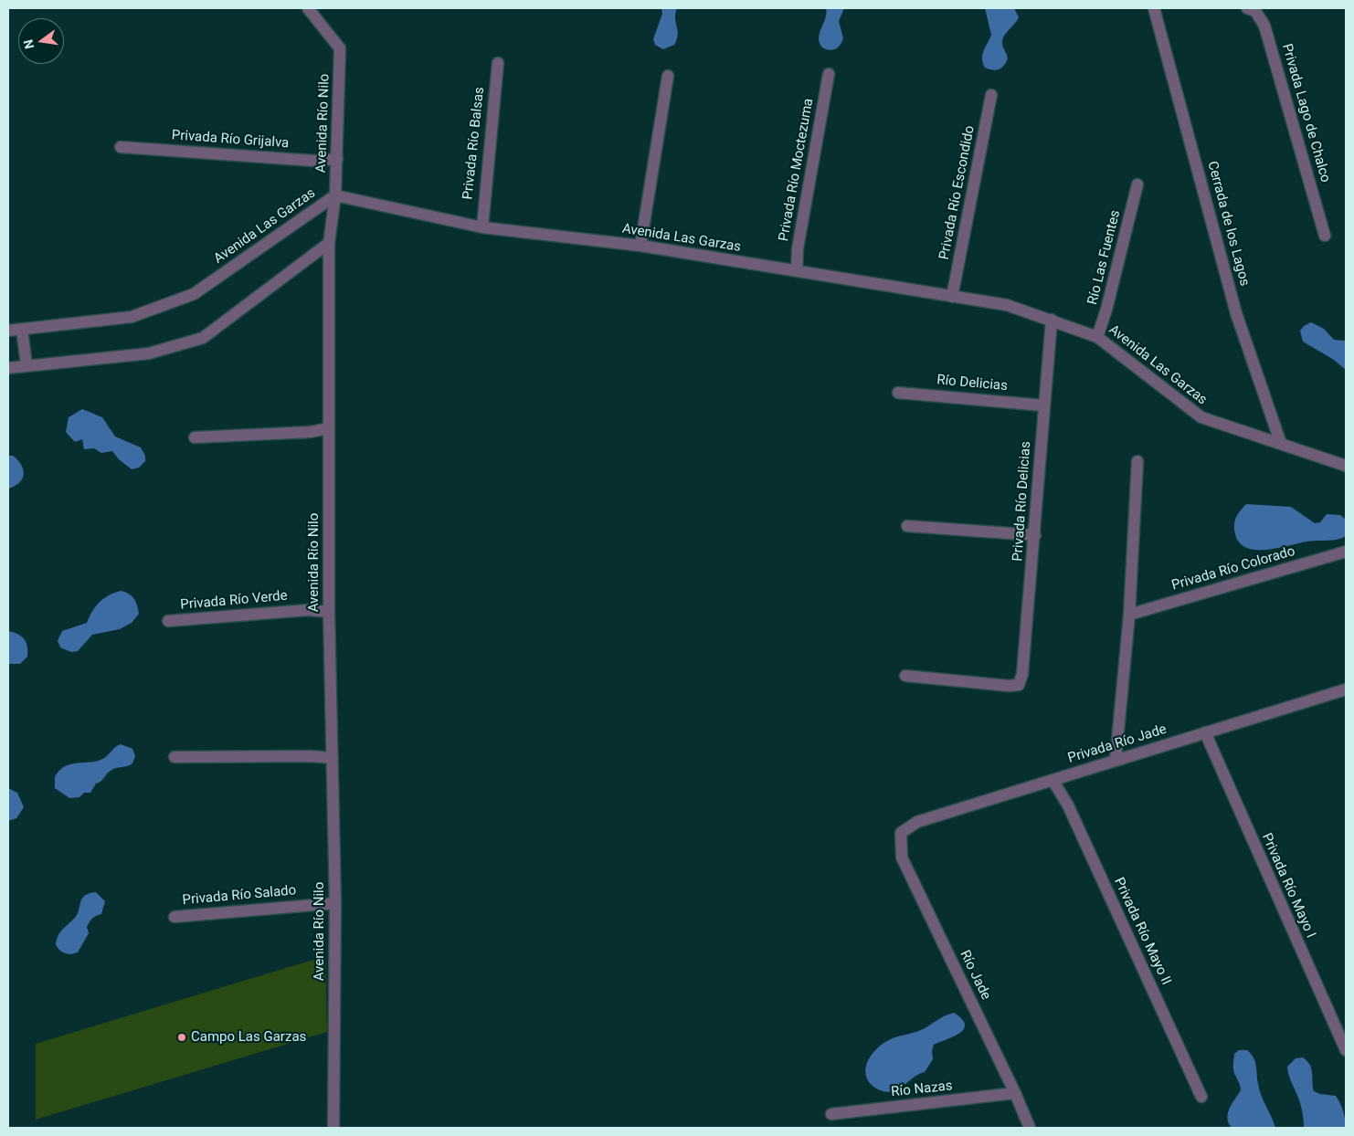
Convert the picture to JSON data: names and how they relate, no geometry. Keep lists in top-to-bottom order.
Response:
{
  "streets": {
    "street": [
      "Privada Lago de Chalco",
      "Avenida Río Nilo",
      "Privada Río Grijalva",
      "Privada Río Balsas",
      "Privada Río Moctezuma",
      "Privada Río Escondido",
      "Cerrada de los Lagos",
      "Avenida Las Garzas",
      "Río Las Fuentes",
      "Río Delicias",
      "Privada Río Delicias",
      "Privada Río Colorado",
      "Privada Río Verde",
      "Privada Río Jade",
      "Privada Río Mayo I",
      "Privada Río Salado",
      "Privada Río Mayo II",
      "Río Jade",
      "Río Nazas"
    ]
  },
  "crossings": [
    ["Avenida Río Nilo", "Privada Río Grijalva"],
    ["Avenida Río Nilo", "Avenida Las Garzas"],
    ["Avenida Río Nilo", "Privada Río Verde"],
    ["Avenida Río Nilo", "Privada Río Salado"],
    ["Privada Río Balsas", "Avenida Las Garzas"],
    ["Privada Río Moctezuma", "Avenida Las Garzas"],
    ["Privada Río Escondido", "Avenida Las Garzas"],
    ["Cerrada de los Lagos", "Avenida Las Garzas"],
    ["Avenida Las Garzas", "Río Las Fuentes"],
    ["Avenida Las Garzas", "Privada Río Delicias"],
    ["Río Delicias", "Privada Río Delicias"],
    ["Privada Río Jade", "Privada Río Mayo I"],
    ["Privada Río Jade", "Privada Río Mayo II"],
    ["Privada Río Jade", "Río Jade"],
    ["Río Jade", "Río Nazas"]
  ],
  "places": ["Campo Las Garzas"],
  "north": "left"
}
